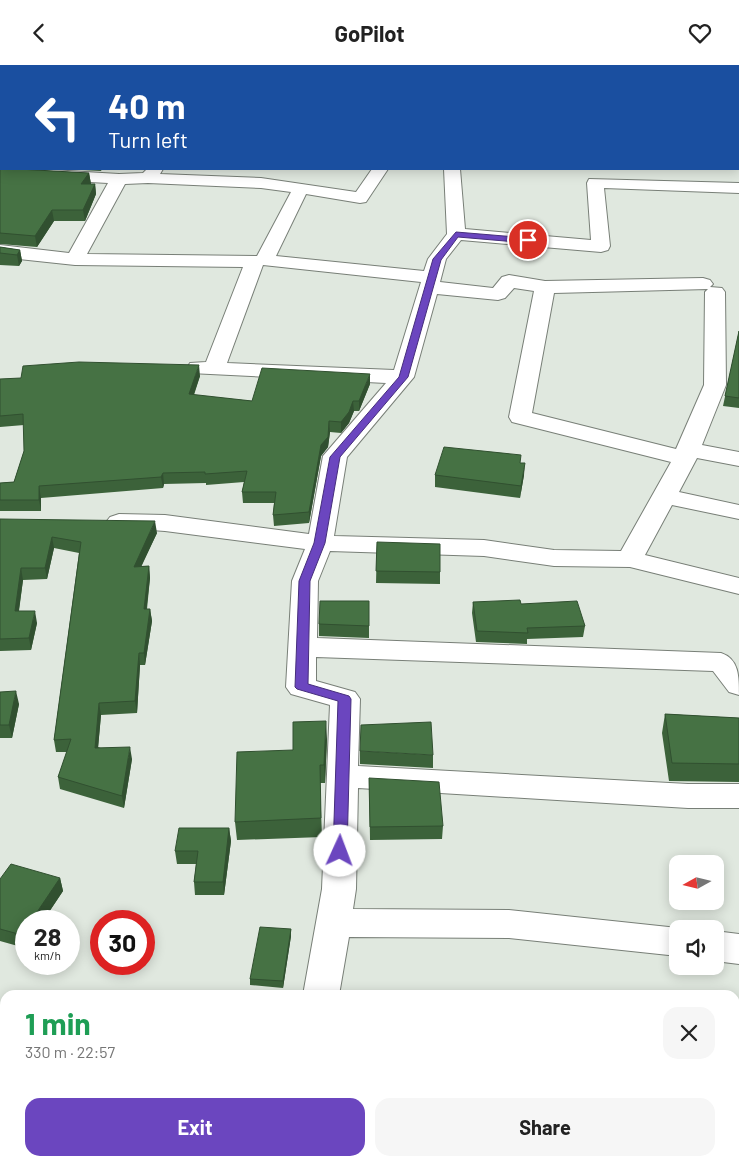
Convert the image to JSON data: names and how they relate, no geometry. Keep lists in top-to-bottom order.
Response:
{
  "north": "left",
  "page": {
    "header": "GoPilot",
    "turn": ["40 m", "Turn left"],
    "speed": "28 km/h",
    "limit": "30",
    "heading": ["1 min", "330 m · 22:57"],
    "buttons": ["Exit", "Share"]
  }
}
